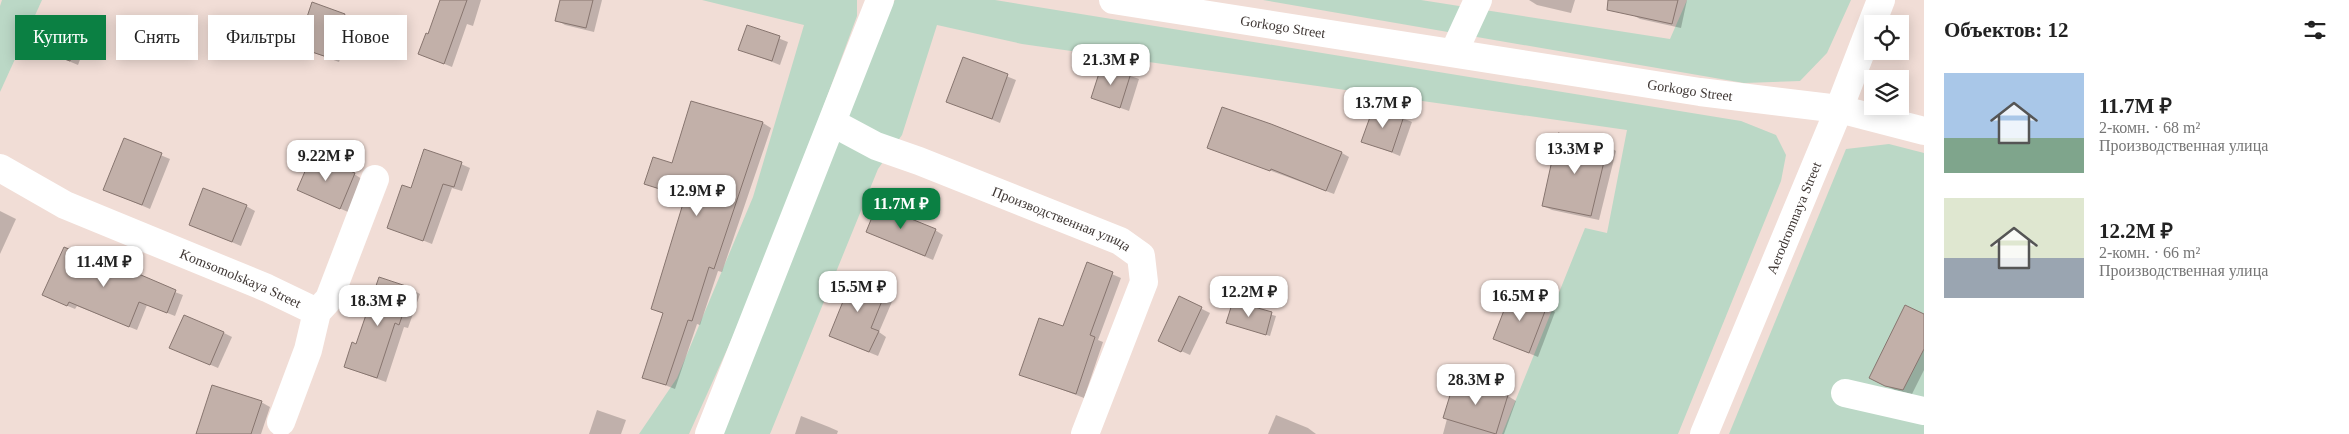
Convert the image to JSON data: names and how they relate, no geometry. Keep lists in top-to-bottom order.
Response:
{
  "streets": {
    "street": [
      "Gorkogo Street",
      "Aerodromnaya Street",
      "Производственная улица",
      "Komsomolskaya Street"
    ]
  },
  "crossings": [
    ["Gorkogo Street", "Aerodromnaya Street"]
  ],
  "page": {
    "heading": "Объектов: 12",
    "chip": [
      "Купить",
      "Снять",
      "Фильтры",
      "Новое"
    ],
    "price": [
      "21.3M ₽",
      "13.7M ₽",
      "13.3M ₽",
      "9.22M ₽",
      "12.9M ₽",
      "11.7M ₽",
      "11.4M ₽",
      "15.5M ₽",
      "12.2M ₽",
      "16.5M ₽",
      "18.3M ₽",
      "28.3M ₽"
    ],
    "list": [
      {
        "name": "11.7M ₽",
        "note": "2-комн. · 68 m² · Производственная улица"
      },
      {
        "name": "12.2M ₽",
        "note": "2-комн. · 66 m² · Производственная улица"
      }
    ]
  }
}
